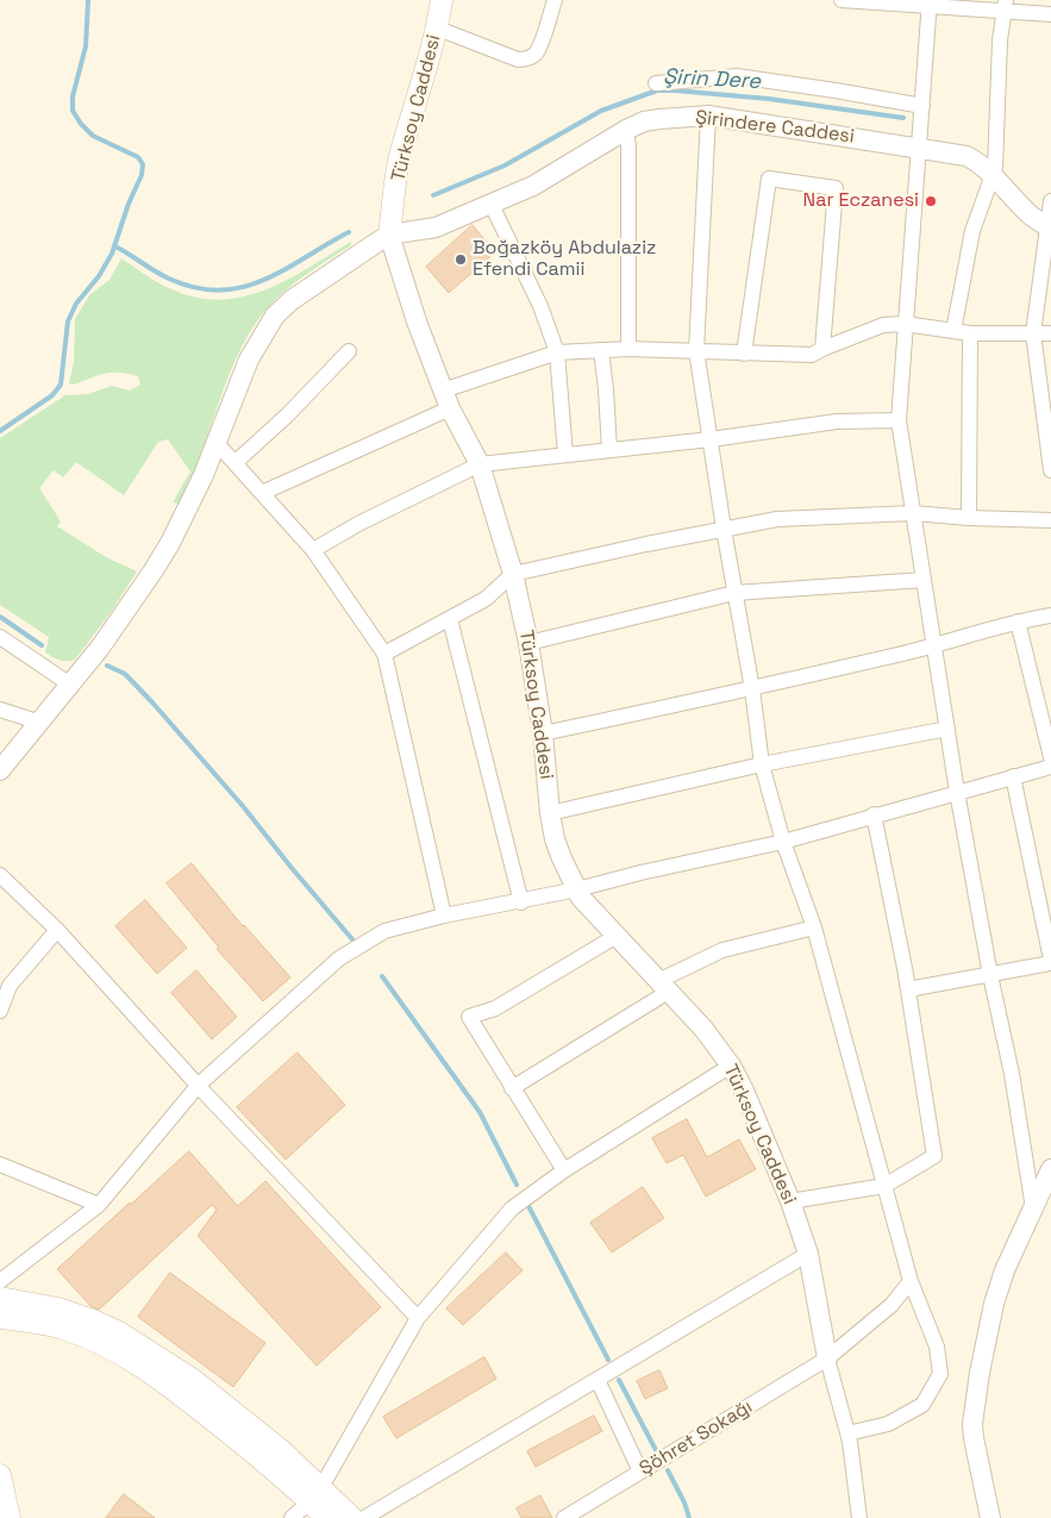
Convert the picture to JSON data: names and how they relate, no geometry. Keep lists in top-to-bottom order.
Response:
{
  "streets": {
    "main road": ["Türksoy Caddesi"],
    "street": ["Şirindere Caddesi", "Şöhret Sokağı"]
  },
  "crossings": [
    ["Türksoy Caddesi", "Şirindere Caddesi"],
    ["Türksoy Caddesi", "Şöhret Sokağı"]
  ],
  "water": ["Şirin Dere"],
  "places": ["Nar Eczanesi", "Boğazköy Abdulaziz Efendi Camii"]
}
